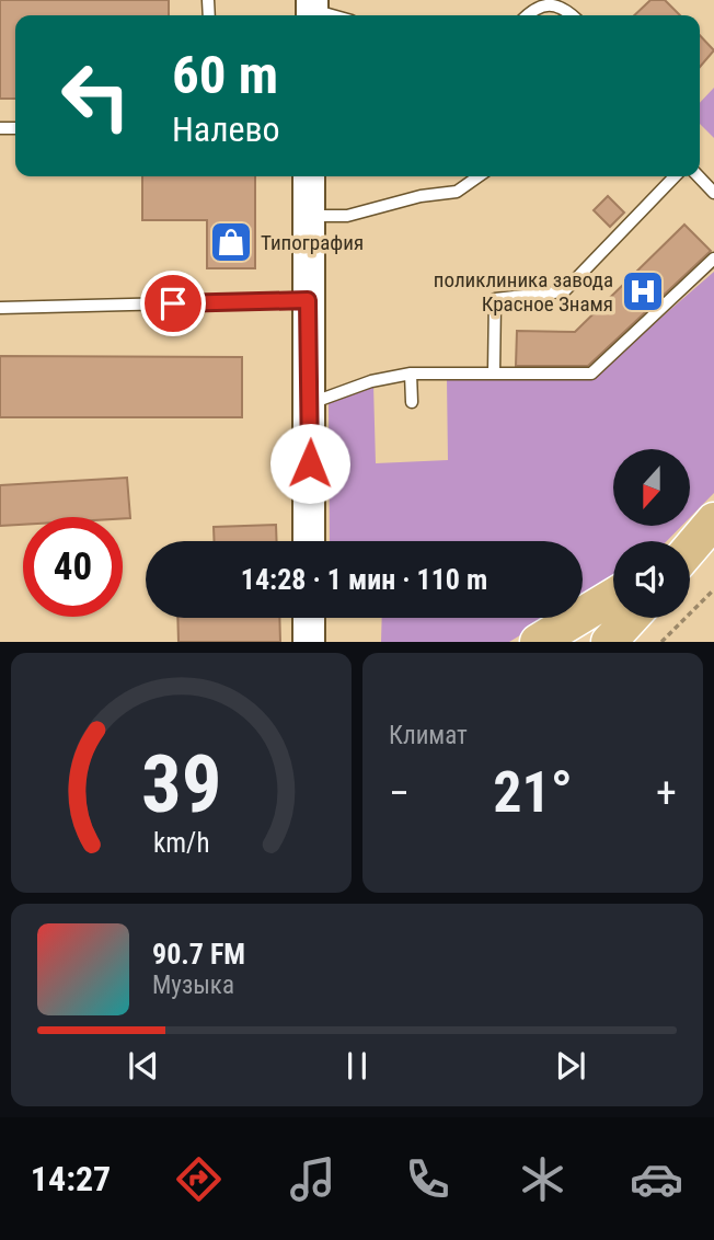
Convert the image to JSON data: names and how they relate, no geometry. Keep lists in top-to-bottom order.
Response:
{
  "places": {
    "shop": ["Типография"],
    "hospital": ["поликлиника завода Красное Знамя"]
  },
  "north": "bottom",
  "page": {
    "turn": ["60 m", "Налево"],
    "limit": "40",
    "trip": "14:28 · 1 мин · 110 m",
    "tile": "Климат",
    "heat": ["−", "21°", "+"],
    "song": ["90.7 FM", "Музыка"],
    "tabs": "14:27",
    "gauge": ["39", "km/h"]
  }
}
